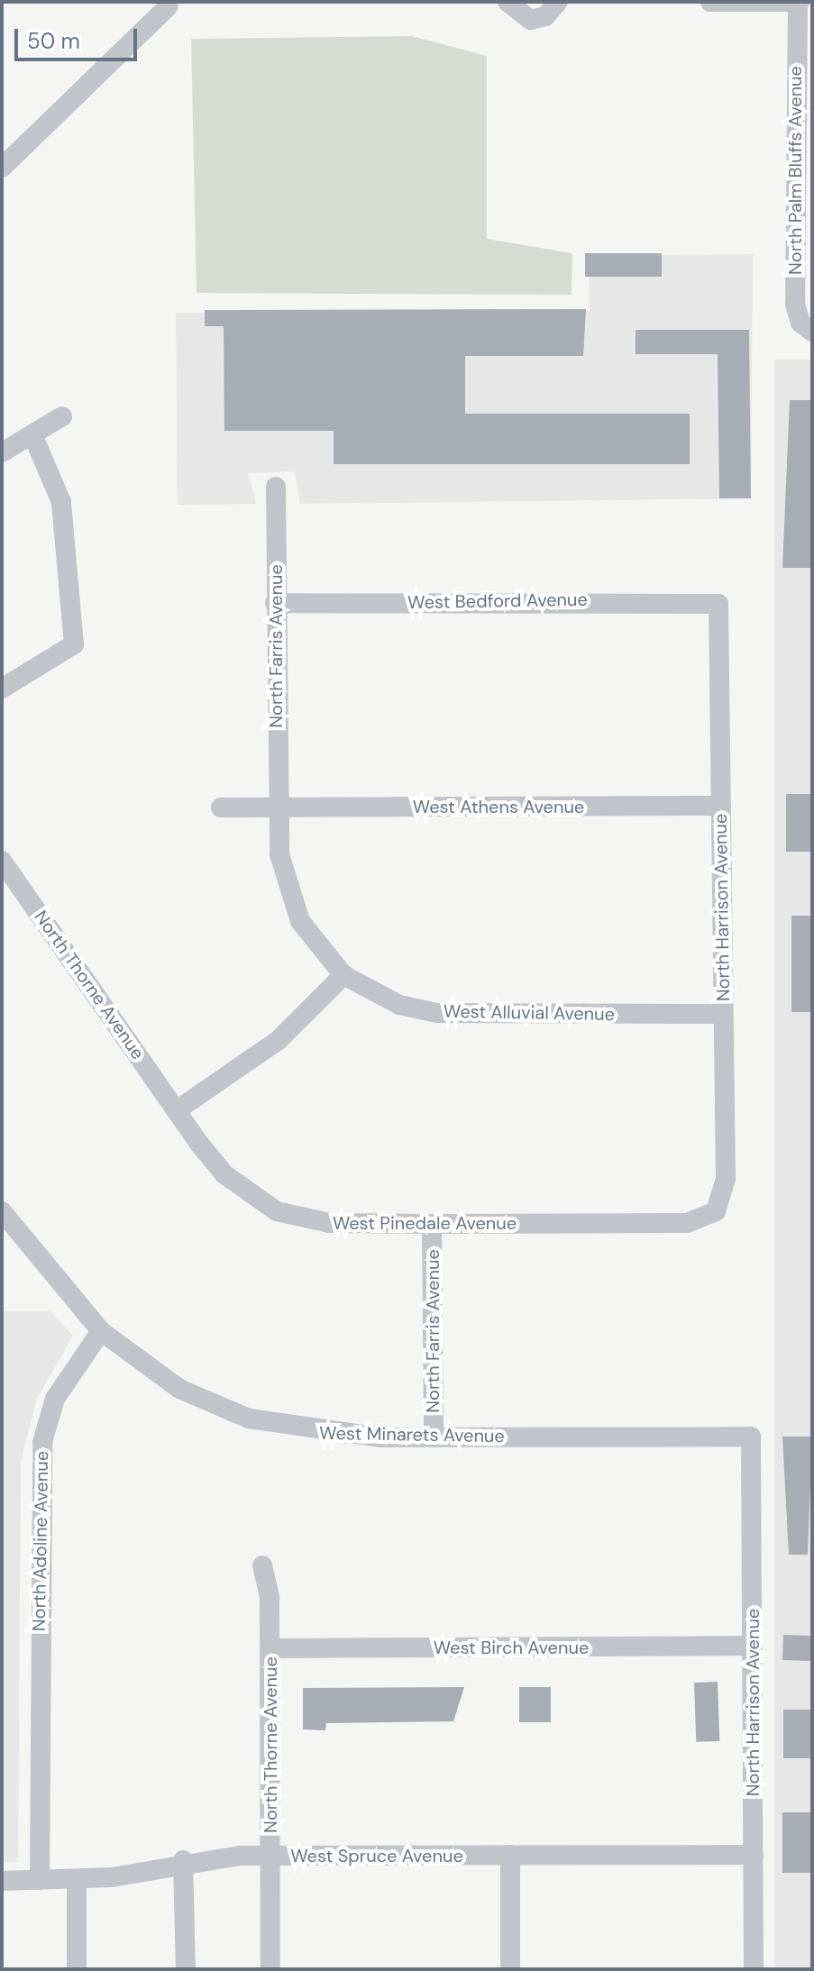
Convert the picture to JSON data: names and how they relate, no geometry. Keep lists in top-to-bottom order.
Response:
{
  "streets": {
    "street": [
      "North Palm Bluffs Avenue",
      "West Bedford Avenue",
      "North Farris Avenue",
      "West Athens Avenue",
      "North Harrison Avenue",
      "North Thorne Avenue",
      "West Alluvial Avenue",
      "West Pinedale Avenue",
      "West Minarets Avenue",
      "North Adoline Avenue",
      "West Birch Avenue",
      "West Spruce Avenue"
    ]
  },
  "crossings": [
    ["West Bedford Avenue", "North Farris Avenue"],
    ["West Bedford Avenue", "North Harrison Avenue"],
    ["North Farris Avenue", "West Athens Avenue"],
    ["North Farris Avenue", "West Alluvial Avenue"],
    ["North Farris Avenue", "West Pinedale Avenue"],
    ["North Farris Avenue", "West Minarets Avenue"],
    ["West Athens Avenue", "North Harrison Avenue"],
    ["North Harrison Avenue", "West Alluvial Avenue"],
    ["North Harrison Avenue", "West Pinedale Avenue"],
    ["North Harrison Avenue", "West Minarets Avenue"],
    ["North Harrison Avenue", "West Birch Avenue"],
    ["North Harrison Avenue", "West Spruce Avenue"],
    ["North Thorne Avenue", "West Pinedale Avenue"],
    ["North Thorne Avenue", "West Birch Avenue"],
    ["North Thorne Avenue", "West Spruce Avenue"],
    ["West Minarets Avenue", "North Adoline Avenue"],
    ["North Adoline Avenue", "West Spruce Avenue"]
  ],
  "scale_bar": "50 m"
}
